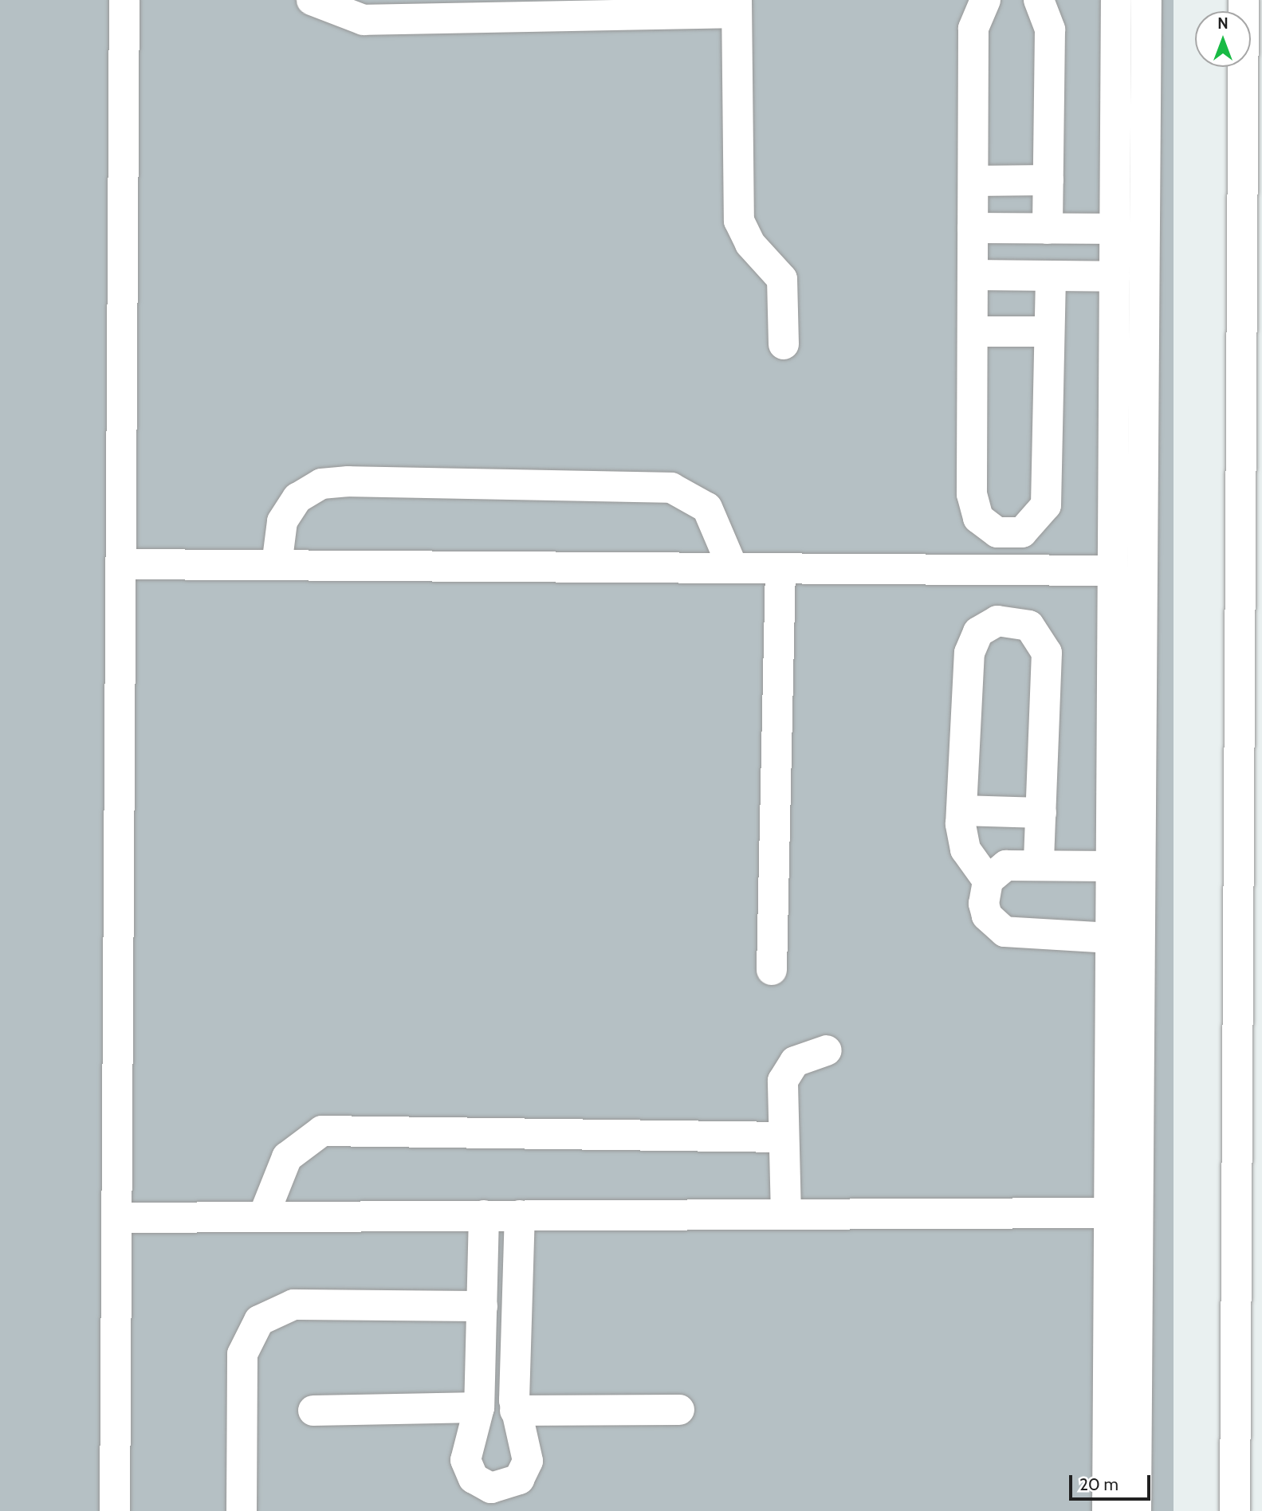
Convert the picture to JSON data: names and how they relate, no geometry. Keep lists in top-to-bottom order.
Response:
{
  "scale_bar": "20 m",
  "north": "top"
}
